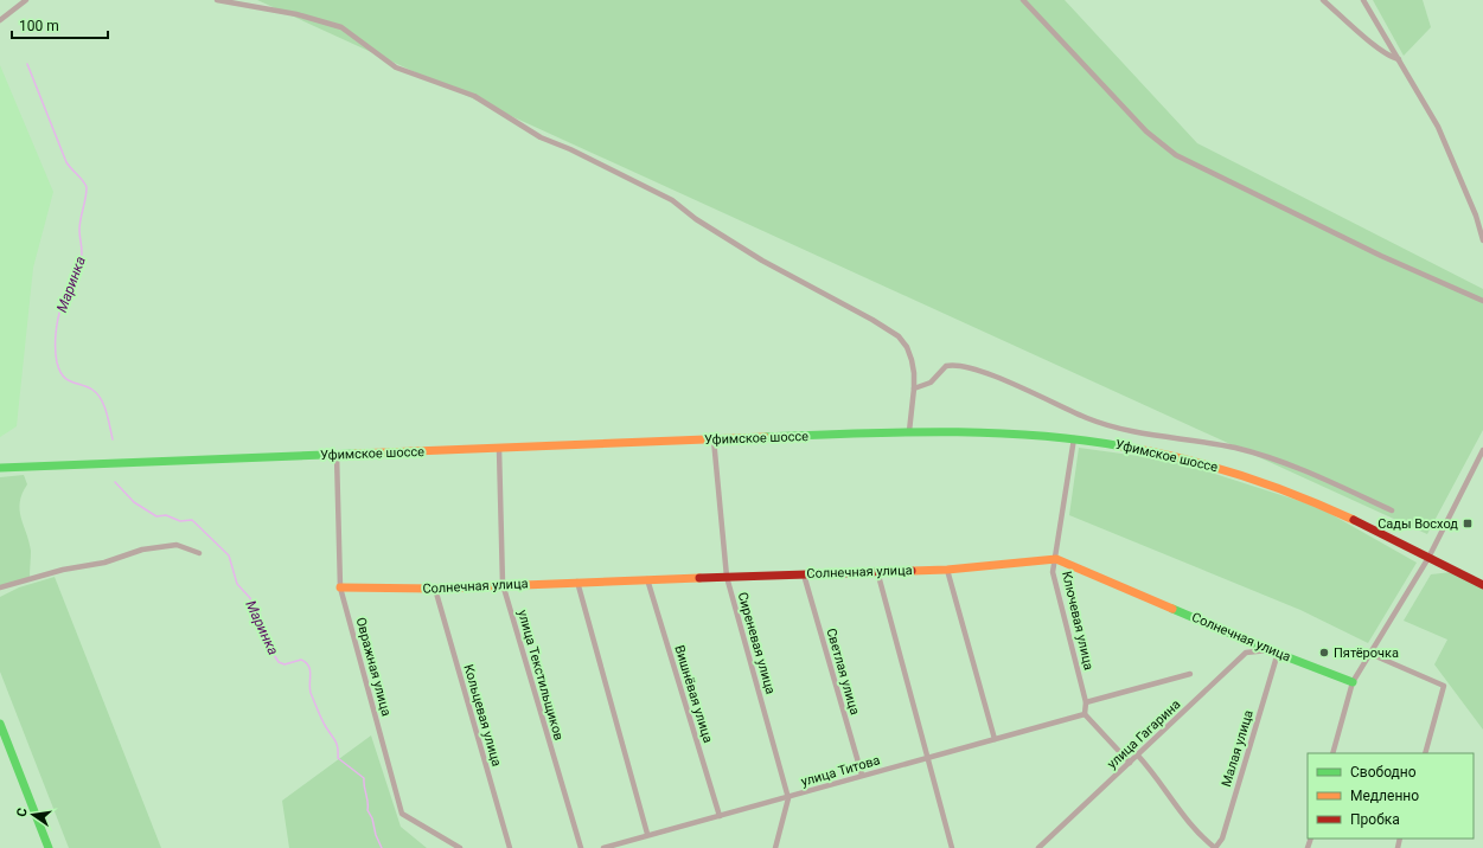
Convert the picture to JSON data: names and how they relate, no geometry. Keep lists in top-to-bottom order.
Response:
{
  "streets": {
    "main road": ["Уфимское шоссе", "Солнечная улица"],
    "street": [
      "Ключевая улица",
      "Сиреневая улица",
      "Овражная улица",
      "Светлая улица",
      "улица Текстильщиков",
      "Вишнёвая улица",
      "Кольцевая улица",
      "улица Гагарина",
      "Малая улица",
      "улица Титова"
    ]
  },
  "crossings": [
    ["Уфимское шоссе", "Ключевая улица"],
    ["Уфимское шоссе", "Сиреневая улица"],
    ["Уфимское шоссе", "Овражная улица"],
    ["Уфимское шоссе", "улица Текстильщиков"],
    ["Солнечная улица", "Ключевая улица"],
    ["Солнечная улица", "Сиреневая улица"],
    ["Солнечная улица", "Овражная улица"],
    ["Солнечная улица", "Светлая улица"],
    ["Солнечная улица", "улица Текстильщиков"],
    ["Солнечная улица", "Вишнёвая улица"],
    ["Солнечная улица", "Кольцевая улица"],
    ["Солнечная улица", "улица Гагарина"],
    ["Солнечная улица", "Малая улица"],
    ["Ключевая улица", "улица Титова"],
    ["Сиреневая улица", "улица Титова"],
    ["Светлая улица", "улица Титова"],
    ["Вишнёвая улица", "улица Титова"],
    ["улица Гагарина", "Малая улица"]
  ],
  "water": ["Маринка"],
  "places": {
    "transit": ["Сады Восход"],
    "other": ["Пятёрочка"]
  },
  "legend": ["Свободно", "Медленно", "Пробка"],
  "scale_bar": "100 m",
  "north": "left"
}
